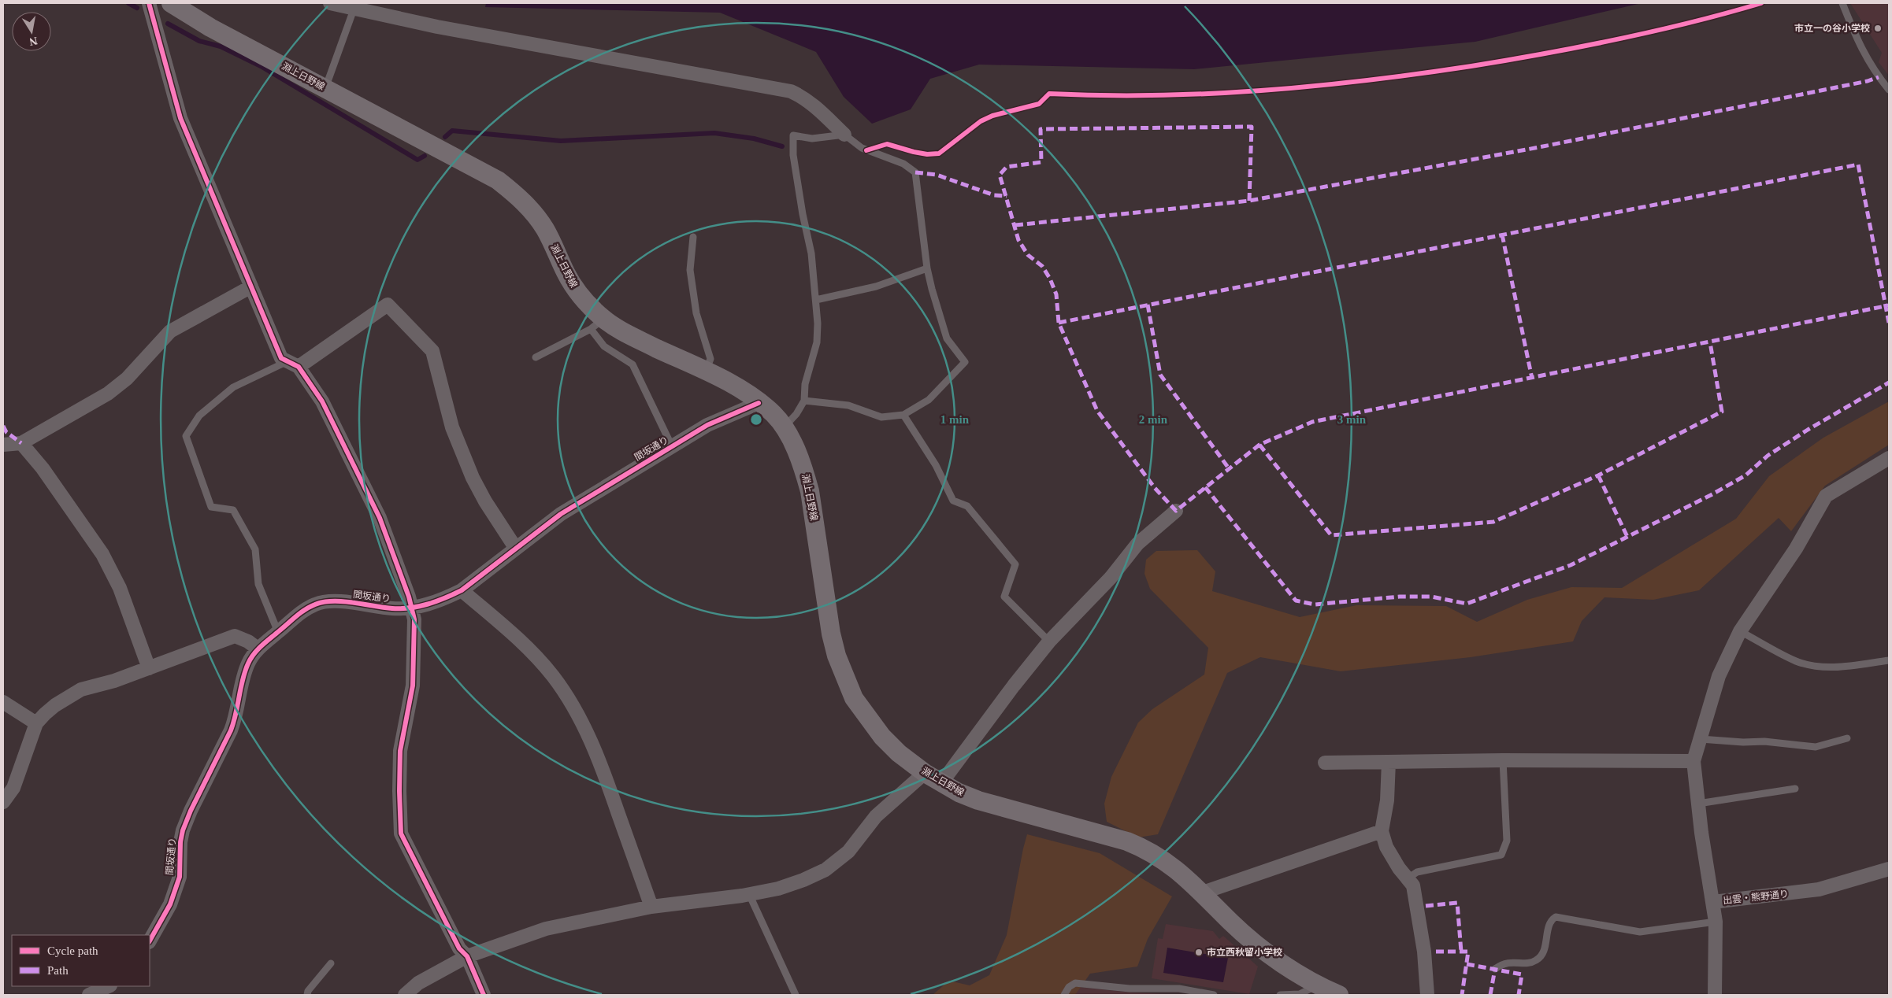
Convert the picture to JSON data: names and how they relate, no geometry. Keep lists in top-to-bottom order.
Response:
{
  "streets": {
    "main road": ["淵上日野線"],
    "street": ["間坂通り", "出雲・熊野通り"]
  },
  "crossings": [
    ["淵上日野線", "間坂通り"]
  ],
  "places": ["市立一の谷小学校", "市立西秋留小学校"],
  "legend": ["Cycle path", "Path"],
  "north": "bottom",
  "rings": ["1 min", "2 min", "3 min"]
}
